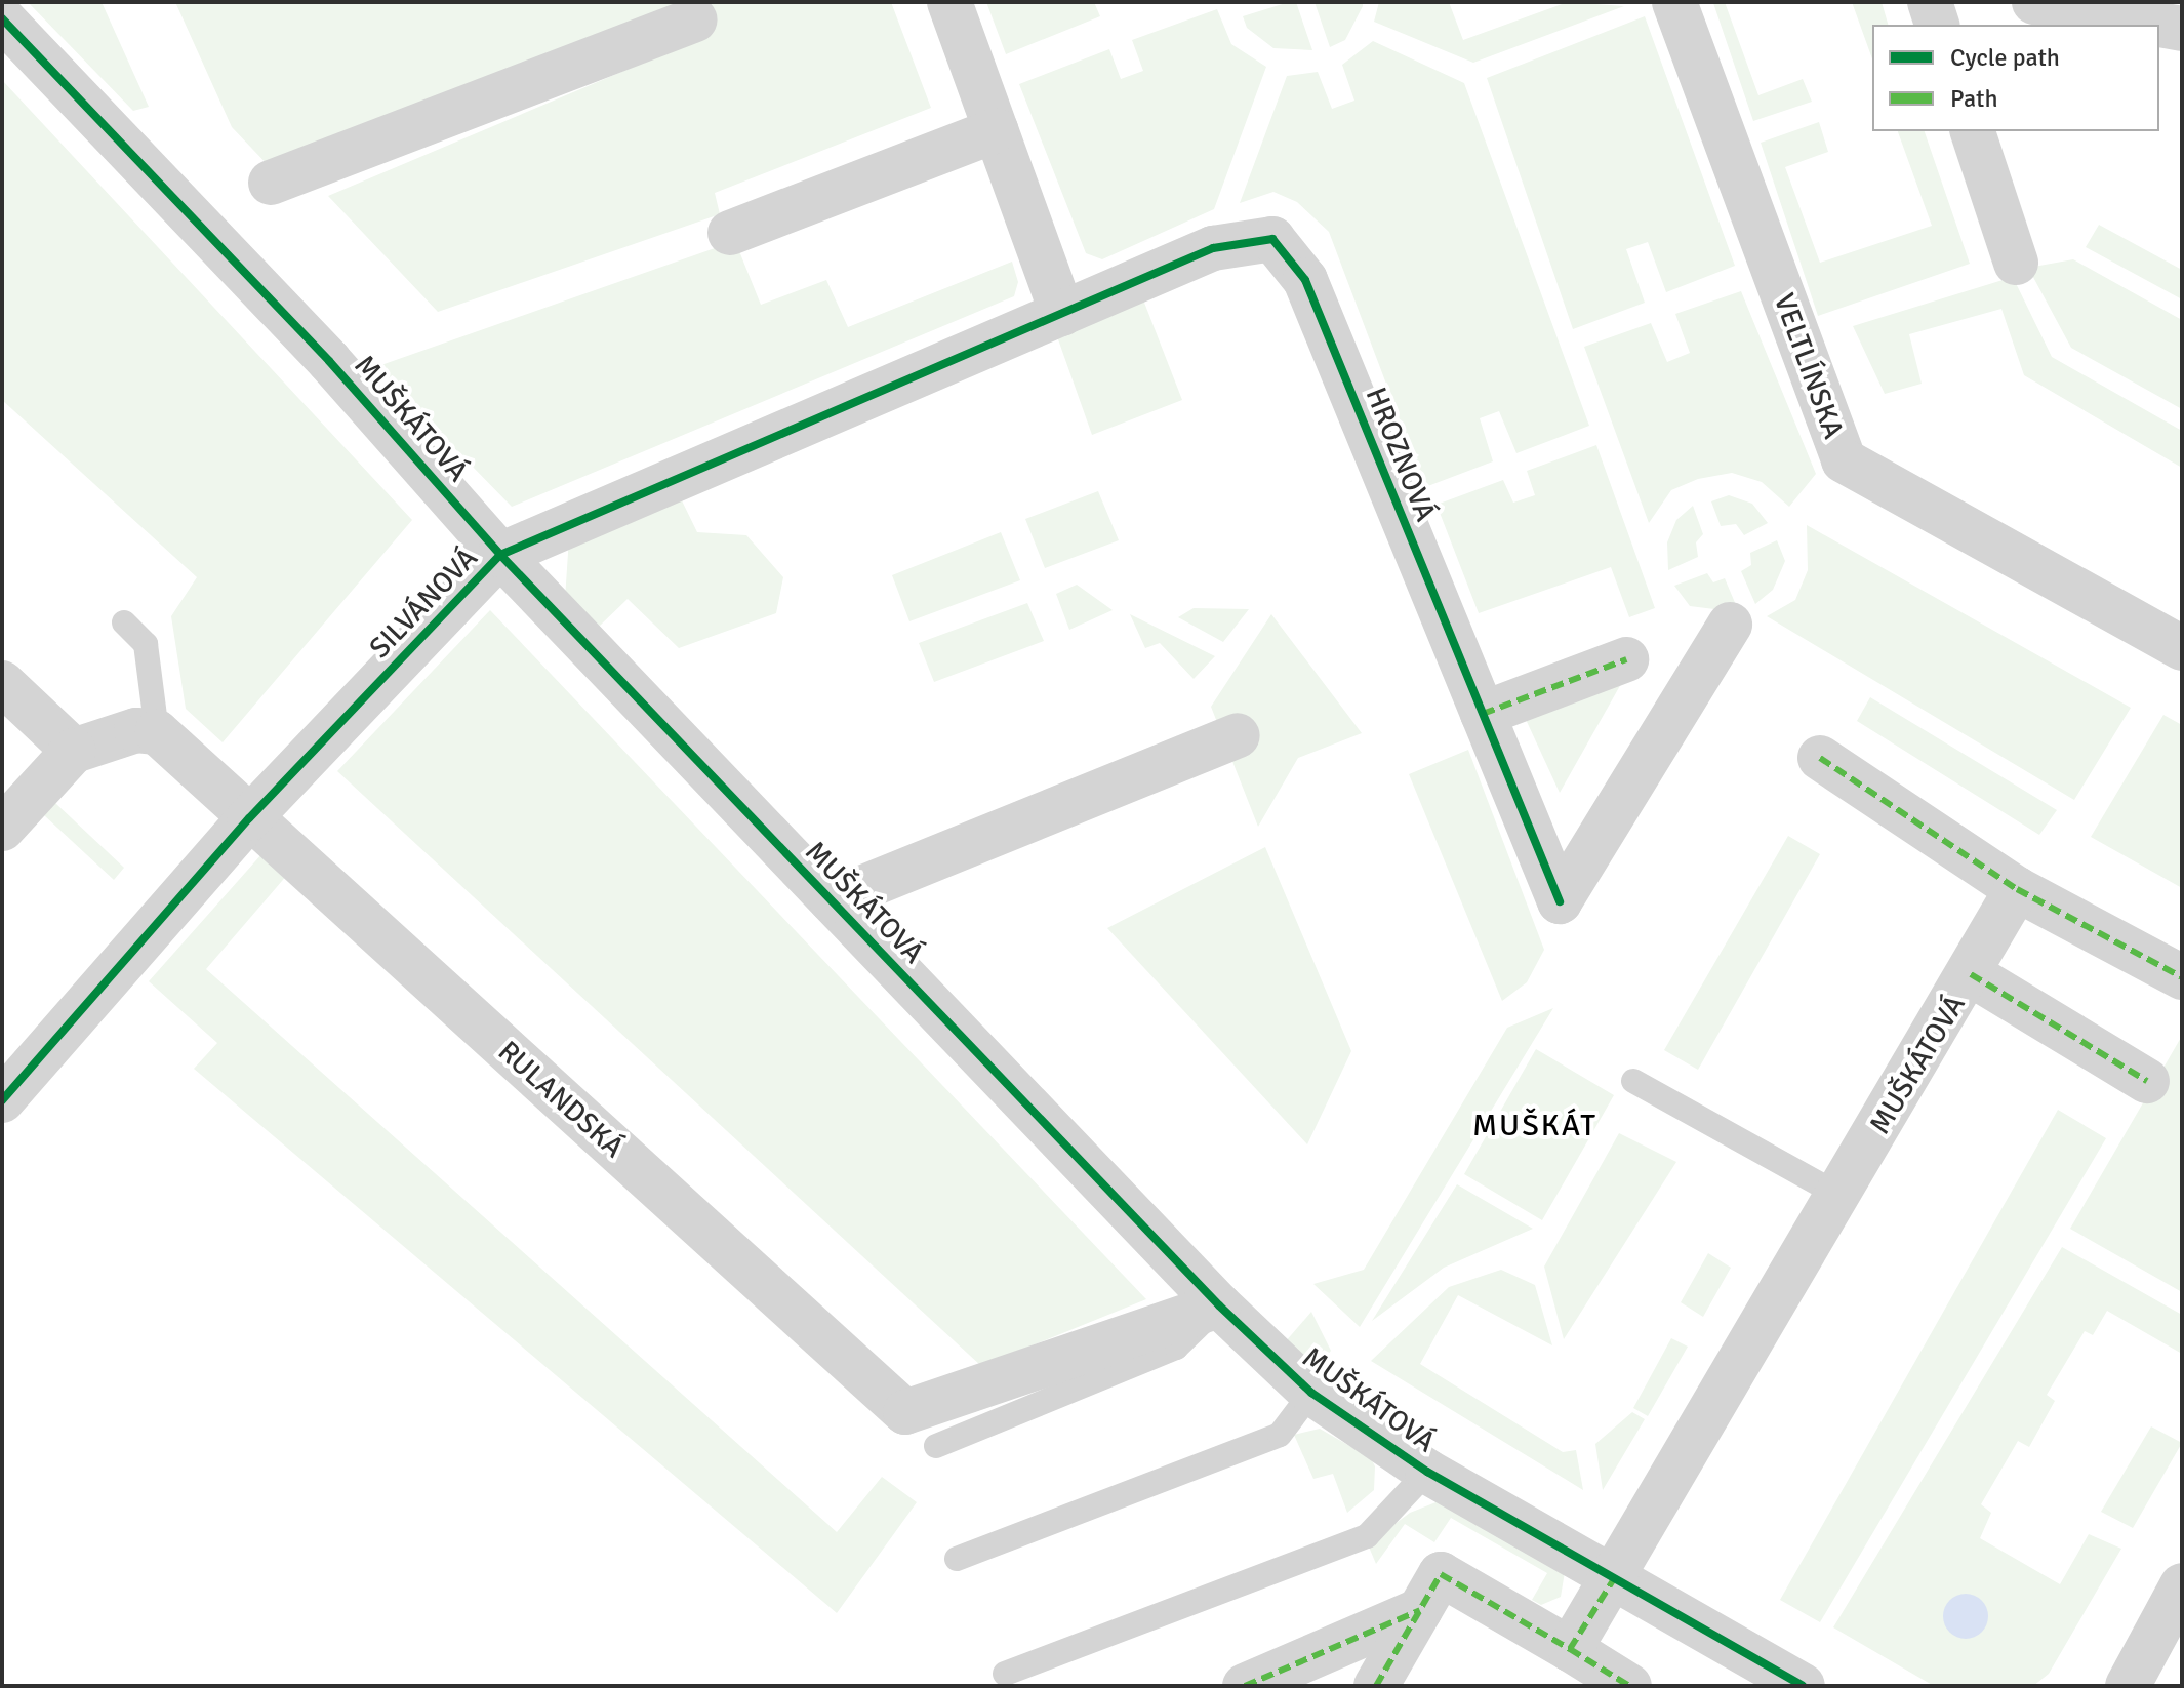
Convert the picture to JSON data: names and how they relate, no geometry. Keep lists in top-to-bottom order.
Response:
{
  "streets": {
    "street": [
      "VELTLÍNSKA",
      "MUŠKÁTOVÁ",
      "HROZNOVÁ",
      "SILVÁNOVÁ",
      "RULANDSKÁ"
    ]
  },
  "crossings": [
    ["MUŠKÁTOVÁ", "SILVÁNOVÁ"],
    ["MUŠKÁTOVÁ", "RULANDSKÁ"],
    ["HROZNOVÁ", "SILVÁNOVÁ"],
    ["SILVÁNOVÁ", "RULANDSKÁ"]
  ],
  "districts": ["MUŠKÁT"],
  "legend": ["Cycle path", "Path"]
}
